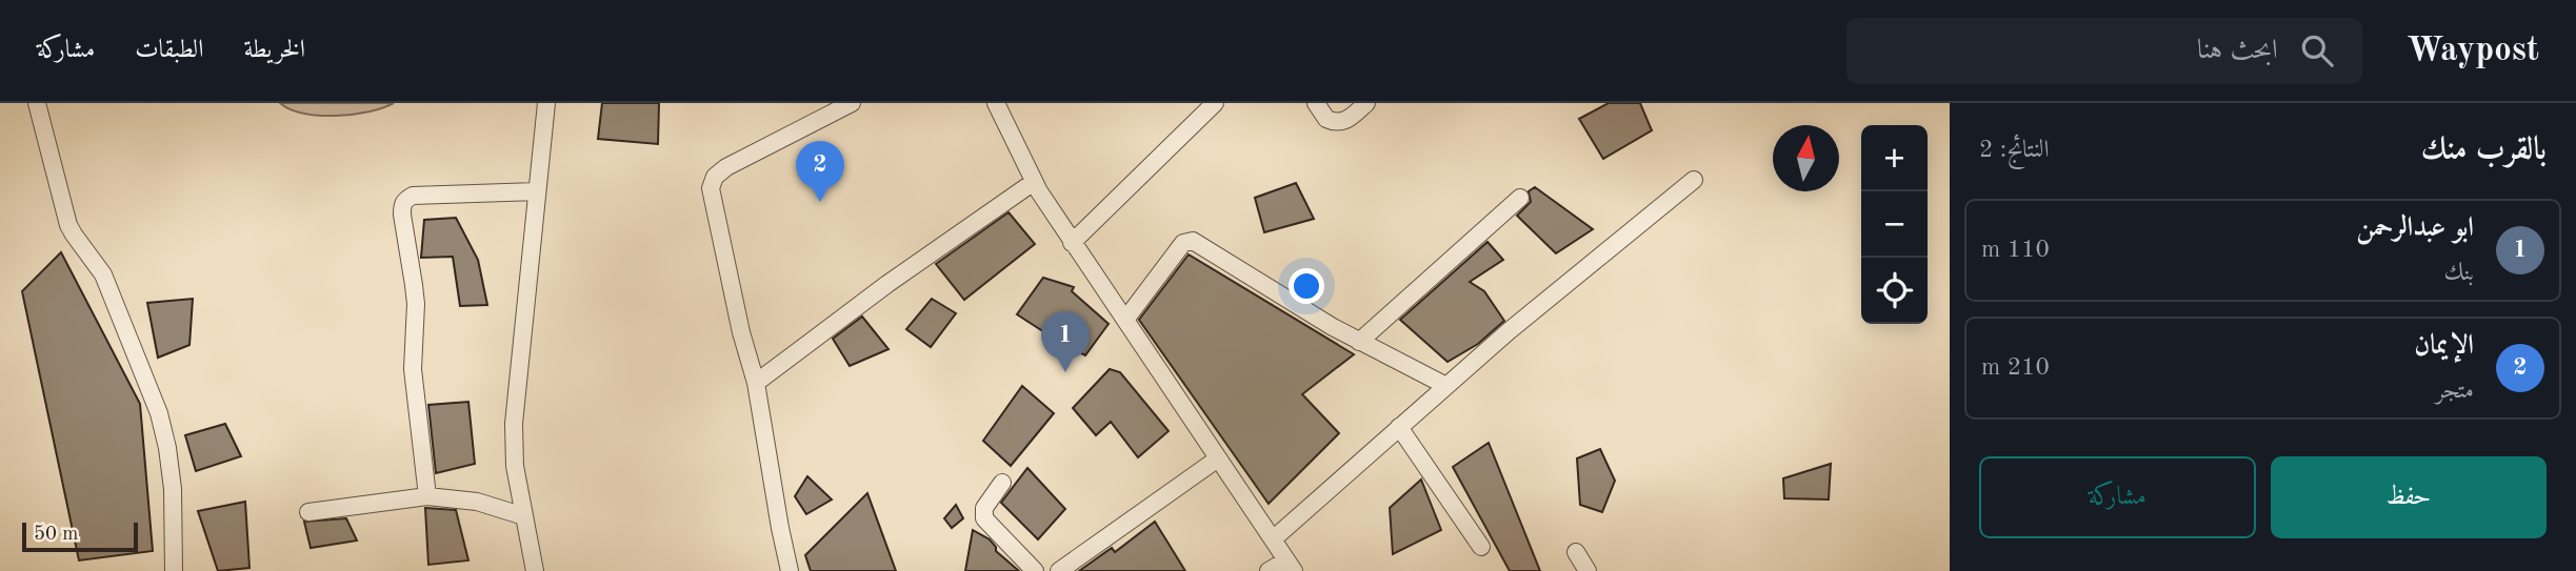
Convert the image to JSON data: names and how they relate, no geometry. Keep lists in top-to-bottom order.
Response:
{
  "scale_bar": "50 m",
  "north": "top",
  "page": {
    "header": "Waypost",
    "search": "ابحث هنا",
    "nav": ["الخريطة", "الطبقات", "مشاركة"],
    "heading": ["بالقرب منك", "النتائج: 2"],
    "map_buttons": ["+", "−"],
    "pins": ["2", "1"],
    "list": [
      {
        "mark": "1",
        "name": "ابو عبدالرحمن",
        "note": "بنك",
        "value": "110 m"
      },
      {
        "mark": "2",
        "name": "الإيمان",
        "note": "متجر",
        "value": "210 m"
      }
    ],
    "buttons": ["حفظ", "مشاركة"],
    "scale": "50 m"
  }
}
